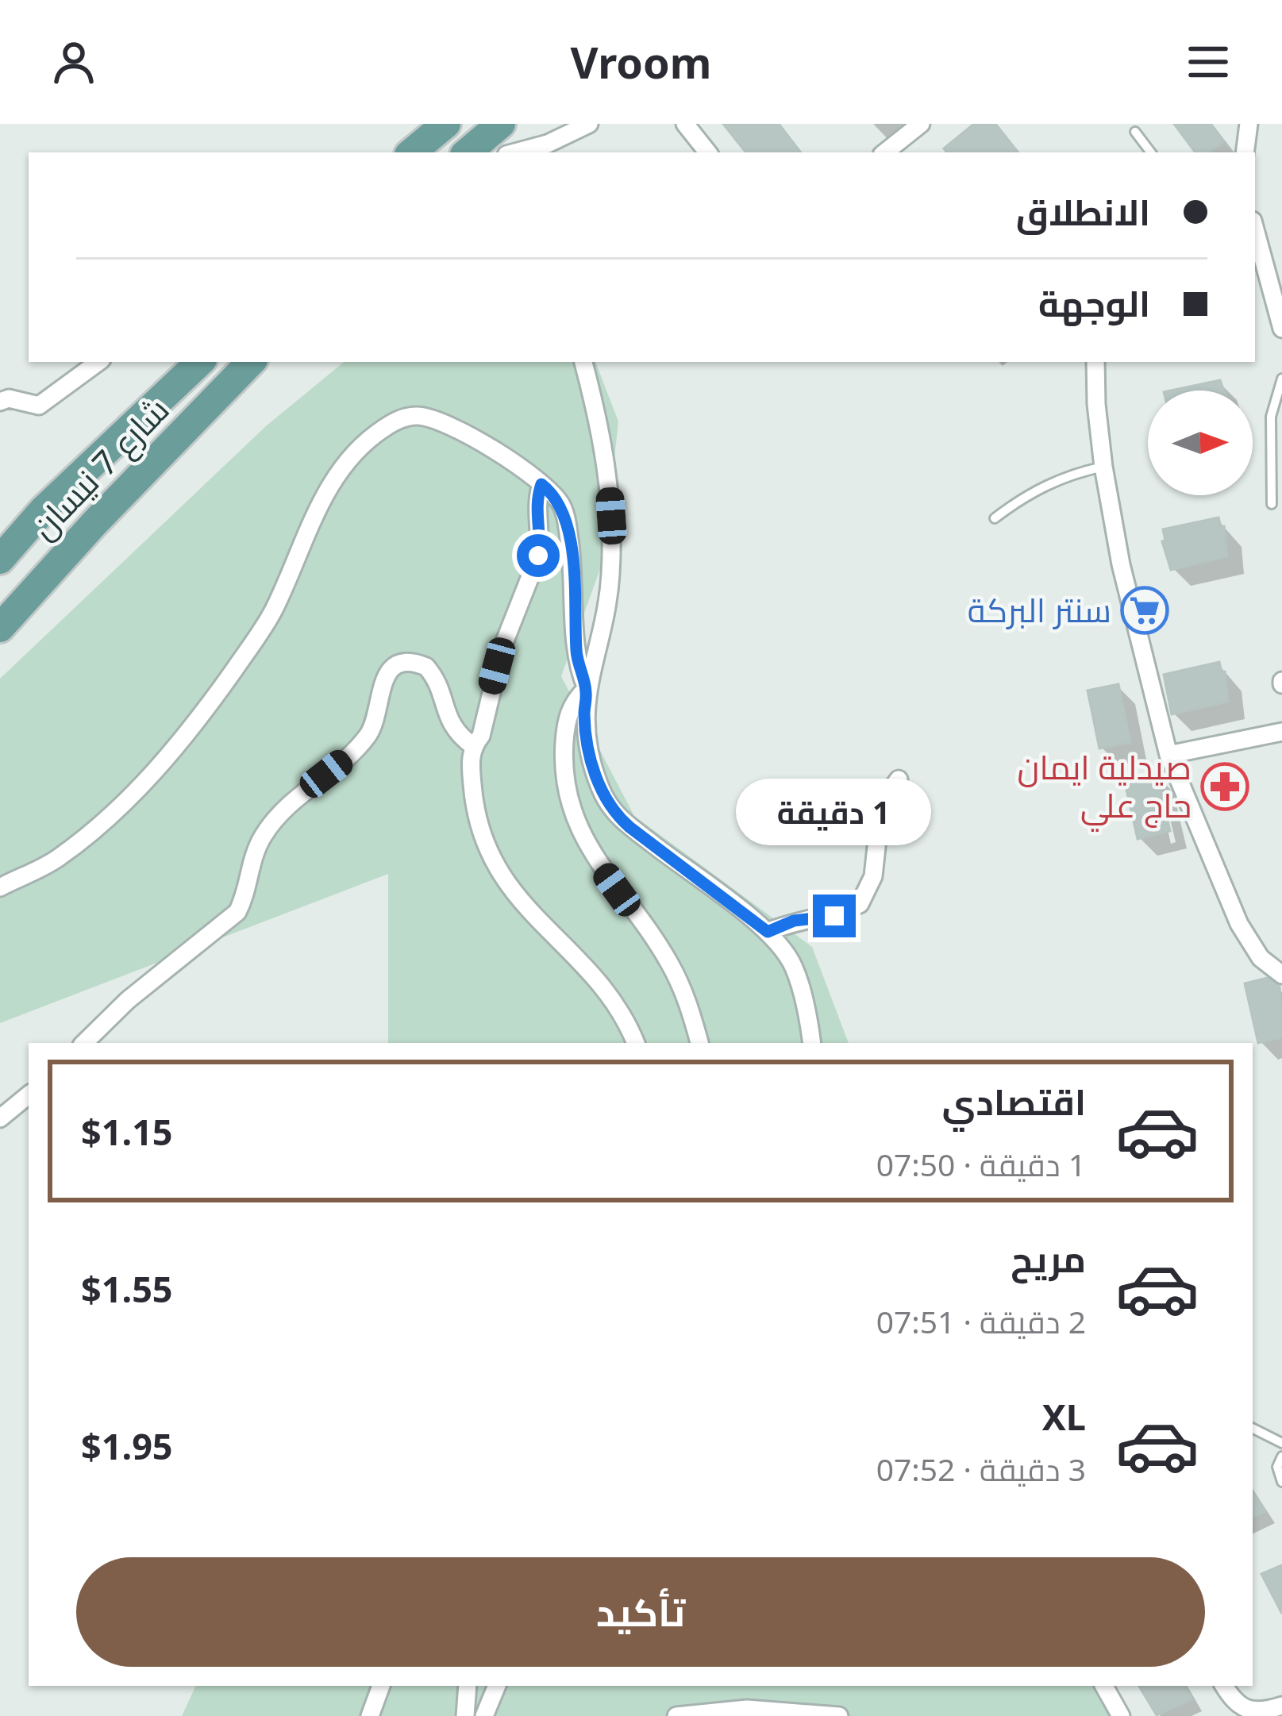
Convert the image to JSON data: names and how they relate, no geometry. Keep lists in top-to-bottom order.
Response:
{
  "streets": {
    "main road": ["شارع 7 نيسان"]
  },
  "places": {
    "supermarket": ["سنتر البركة"],
    "pharmacy": ["صيدلية ايمان حاج علي"]
  },
  "north": "right",
  "page": {
    "header": "Vroom",
    "banner": ["الانطلاق", "الوجهة"],
    "bubble": "1 دقيقة",
    "list": [
      {
        "name": "اقتصادي",
        "note": "1 دقيقة · 07:50",
        "value": "$1.15"
      },
      {
        "name": "مريح",
        "note": "2 دقيقة · 07:51",
        "value": "$1.55"
      },
      {
        "name": "XL",
        "note": "3 دقيقة · 07:52",
        "value": "$1.95"
      }
    ],
    "buttons": "تأكيد"
  }
}
